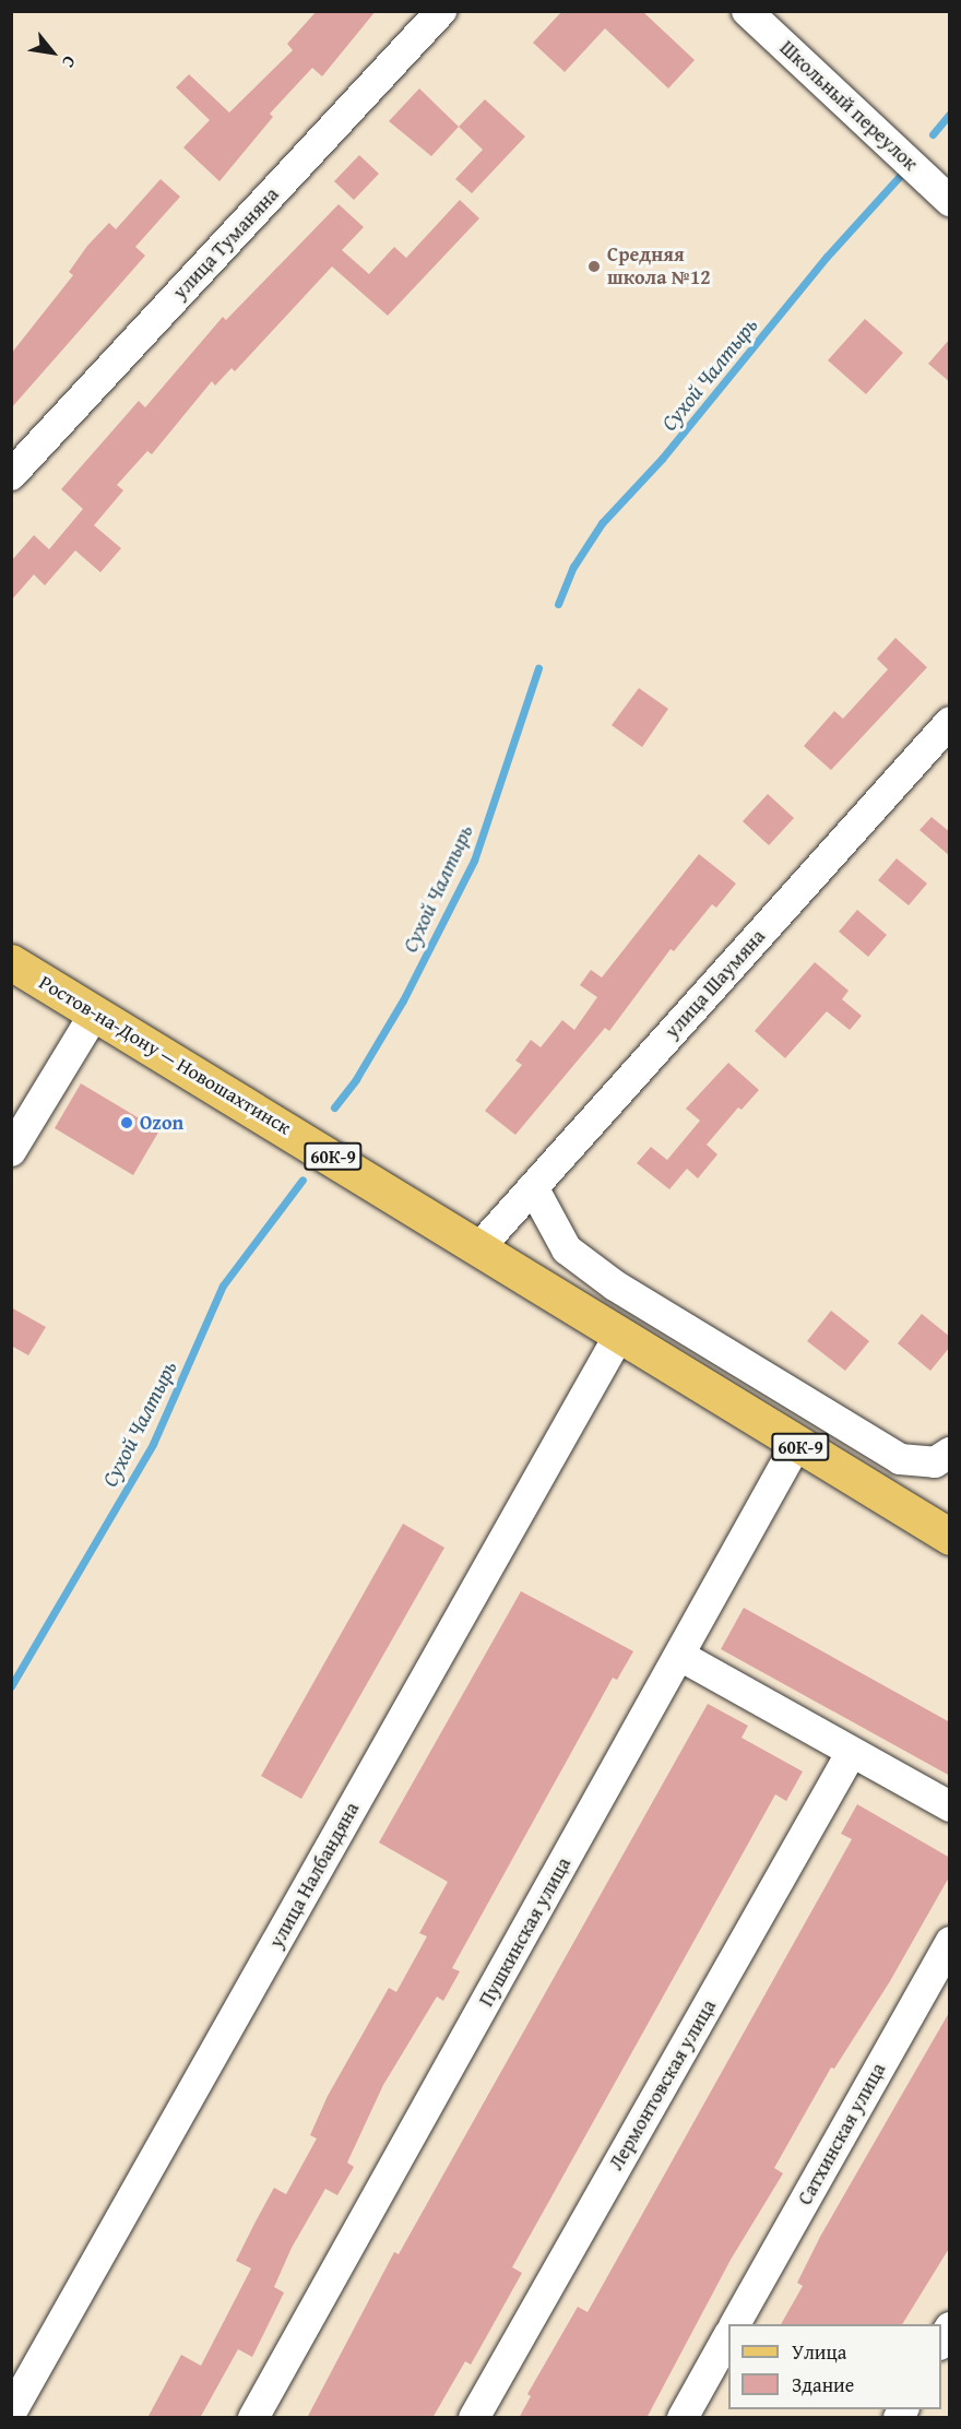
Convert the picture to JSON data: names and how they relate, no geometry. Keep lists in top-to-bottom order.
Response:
{
  "streets": {
    "main road": ["Ростов-на-Дону — Новошахтинск", "60К-9"],
    "street": [
      "Школьный переулок",
      "улица Туманяна",
      "улица Шаумяна",
      "улица Налбандяна",
      "Пушкинская улица",
      "Лермонтовская улица",
      "Сатхинская улица"
    ]
  },
  "crossings": [
    ["улица Шаумяна", "Ростов-на-Дону — Новошахтинск"],
    ["Ростов-на-Дону — Новошахтинск", "улица Налбандяна"],
    ["Ростов-на-Дону — Новошахтинск", "Пушкинская улица"]
  ],
  "water": ["Сухой Чалтырь"],
  "places": ["Средняя школа №12", "Ozon"],
  "legend": ["Улица", "Здание"],
  "north": "bottom right"
}
